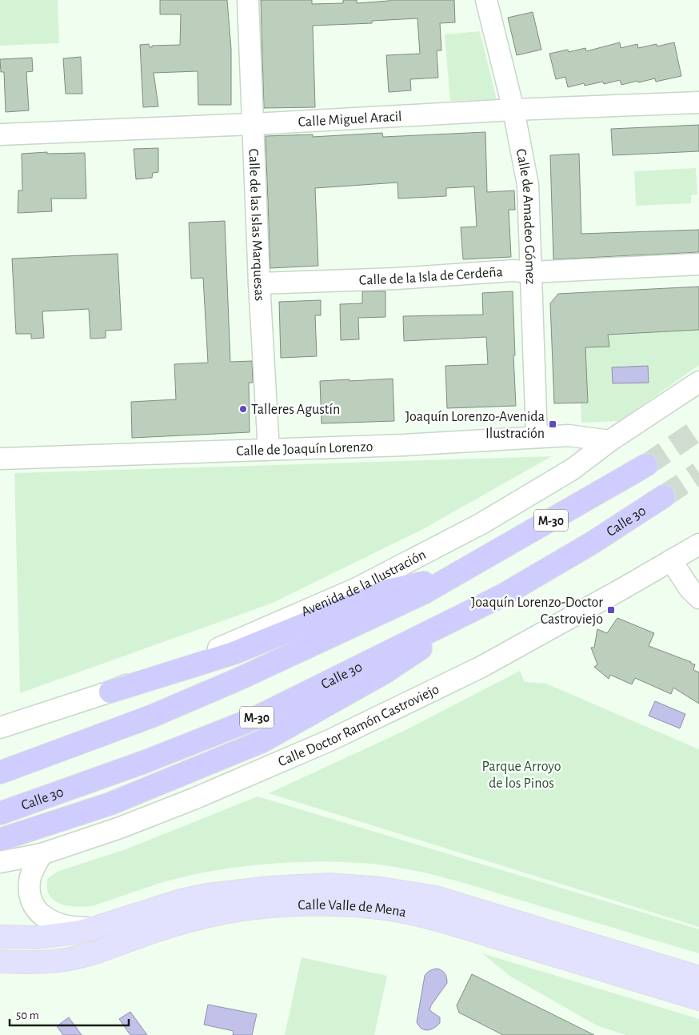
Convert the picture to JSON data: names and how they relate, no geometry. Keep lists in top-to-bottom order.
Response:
{
  "streets": {
    "highway": ["M-30", "Calle 30"],
    "main road": ["Calle Valle de Mena"],
    "street": [
      "Calle Miguel Aracil",
      "Calle de Amadeo Gómez",
      "Calle de las Islas Marquesas",
      "Calle de la Isla de Cerdeña",
      "Calle de Joaquín Lorenzo",
      "Avenida de la Ilustración",
      "Calle Doctor Ramón Castroviejo"
    ]
  },
  "crossings": [
    ["Calle Miguel Aracil", "Calle de Amadeo Gómez"],
    ["Calle Miguel Aracil", "Calle de las Islas Marquesas"],
    ["Calle de Amadeo Gómez", "Calle de la Isla de Cerdeña"],
    ["Calle de Amadeo Gómez", "Calle de Joaquín Lorenzo"],
    ["Calle de las Islas Marquesas", "Calle de la Isla de Cerdeña"],
    ["Calle de las Islas Marquesas", "Calle de Joaquín Lorenzo"],
    ["Calle de Joaquín Lorenzo", "Avenida de la Ilustración"]
  ],
  "parks": ["Parque Arroyo de los Pinos"],
  "places": {
    "other": ["Talleres Agustín"],
    "transit": ["Joaquín Lorenzo-Avenida Ilustración", "Joaquín Lorenzo-Doctor Castroviejo"]
  },
  "scale_bar": "50 m"
}
